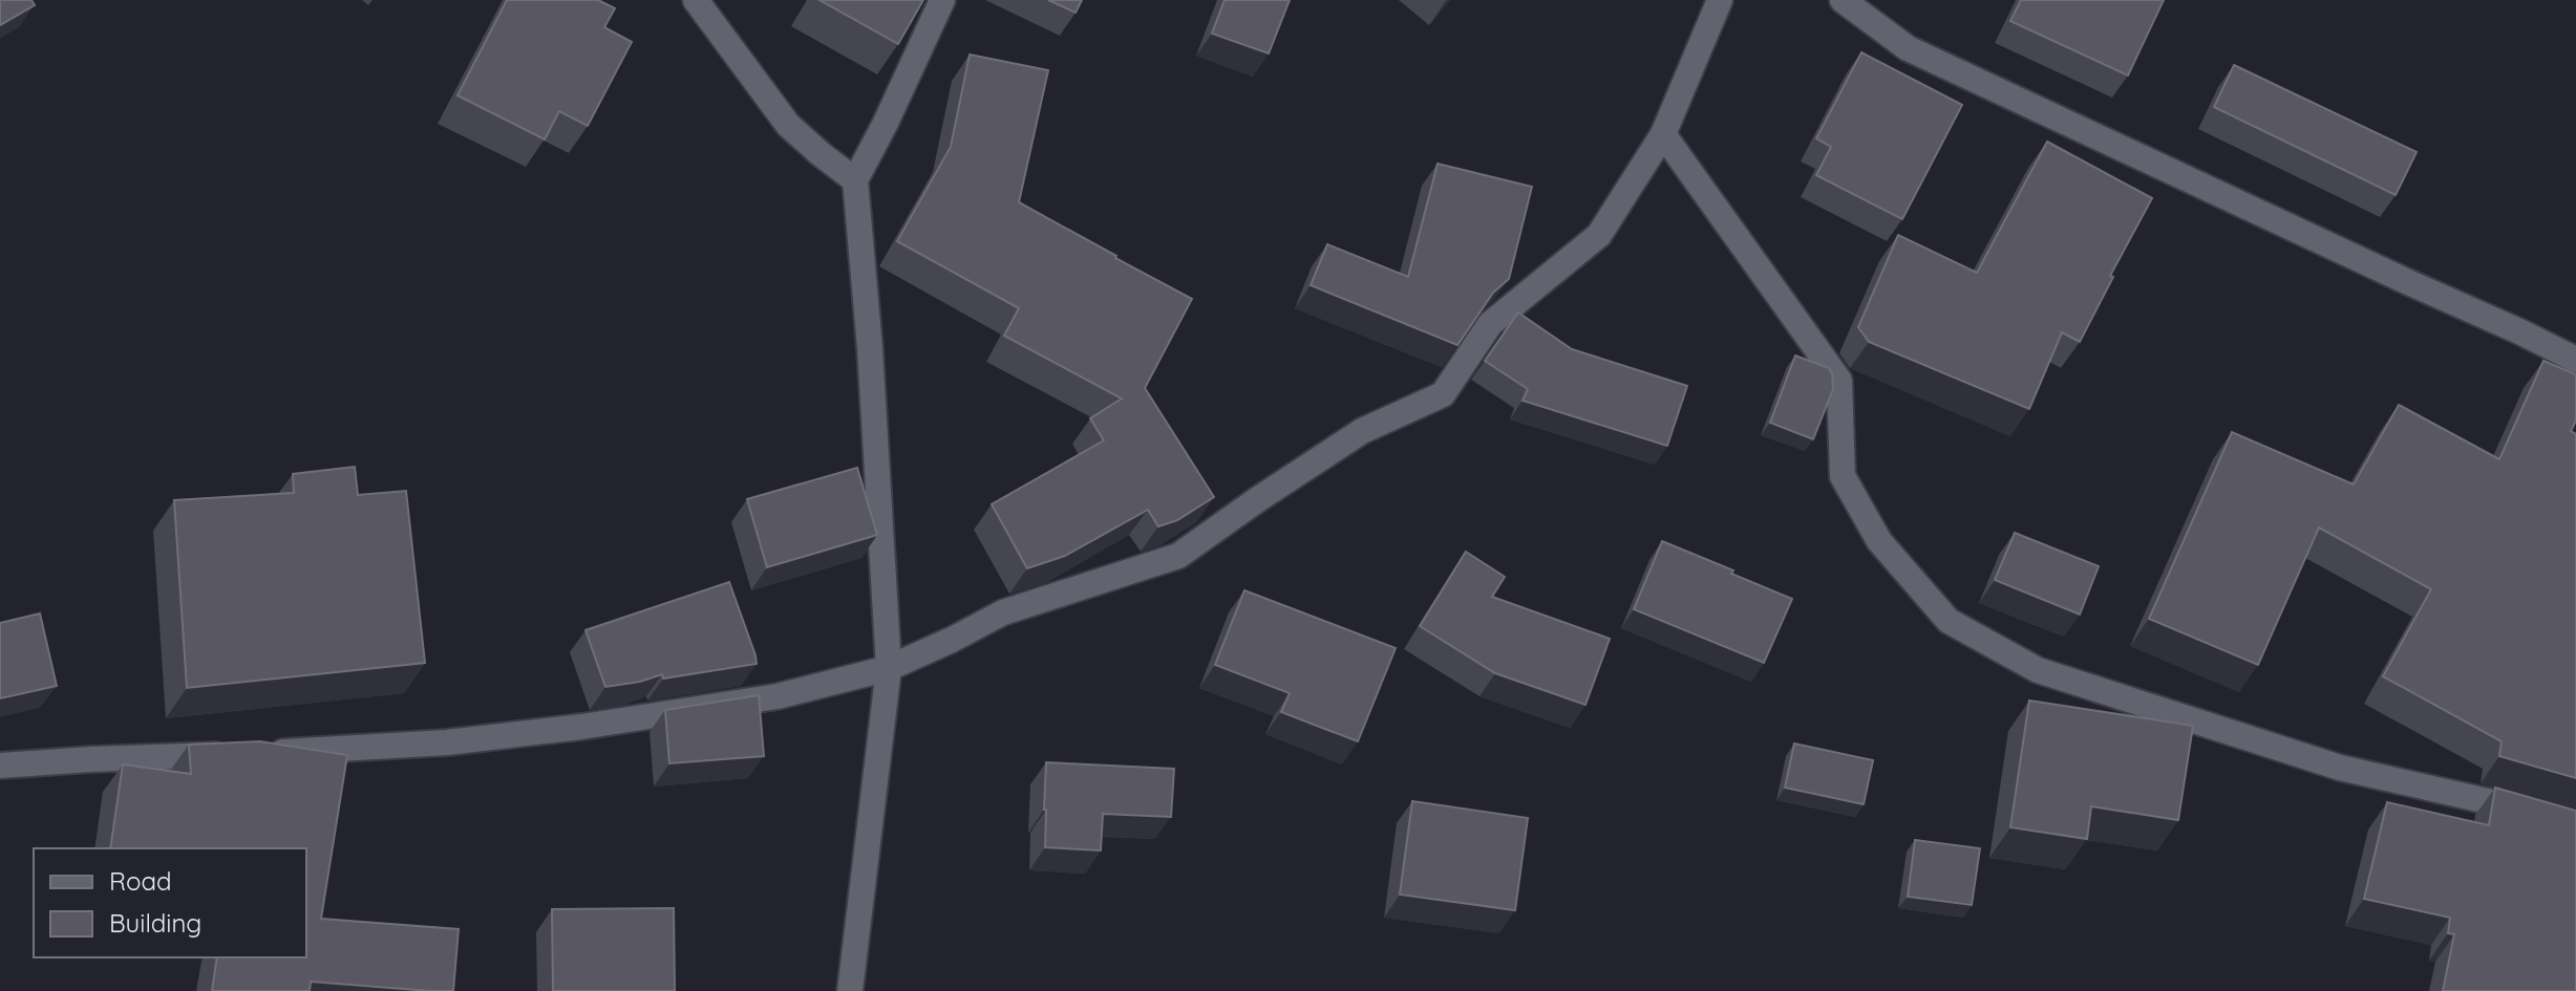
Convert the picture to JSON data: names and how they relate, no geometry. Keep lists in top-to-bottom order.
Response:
{
  "legend": ["Road", "Building"]
}
